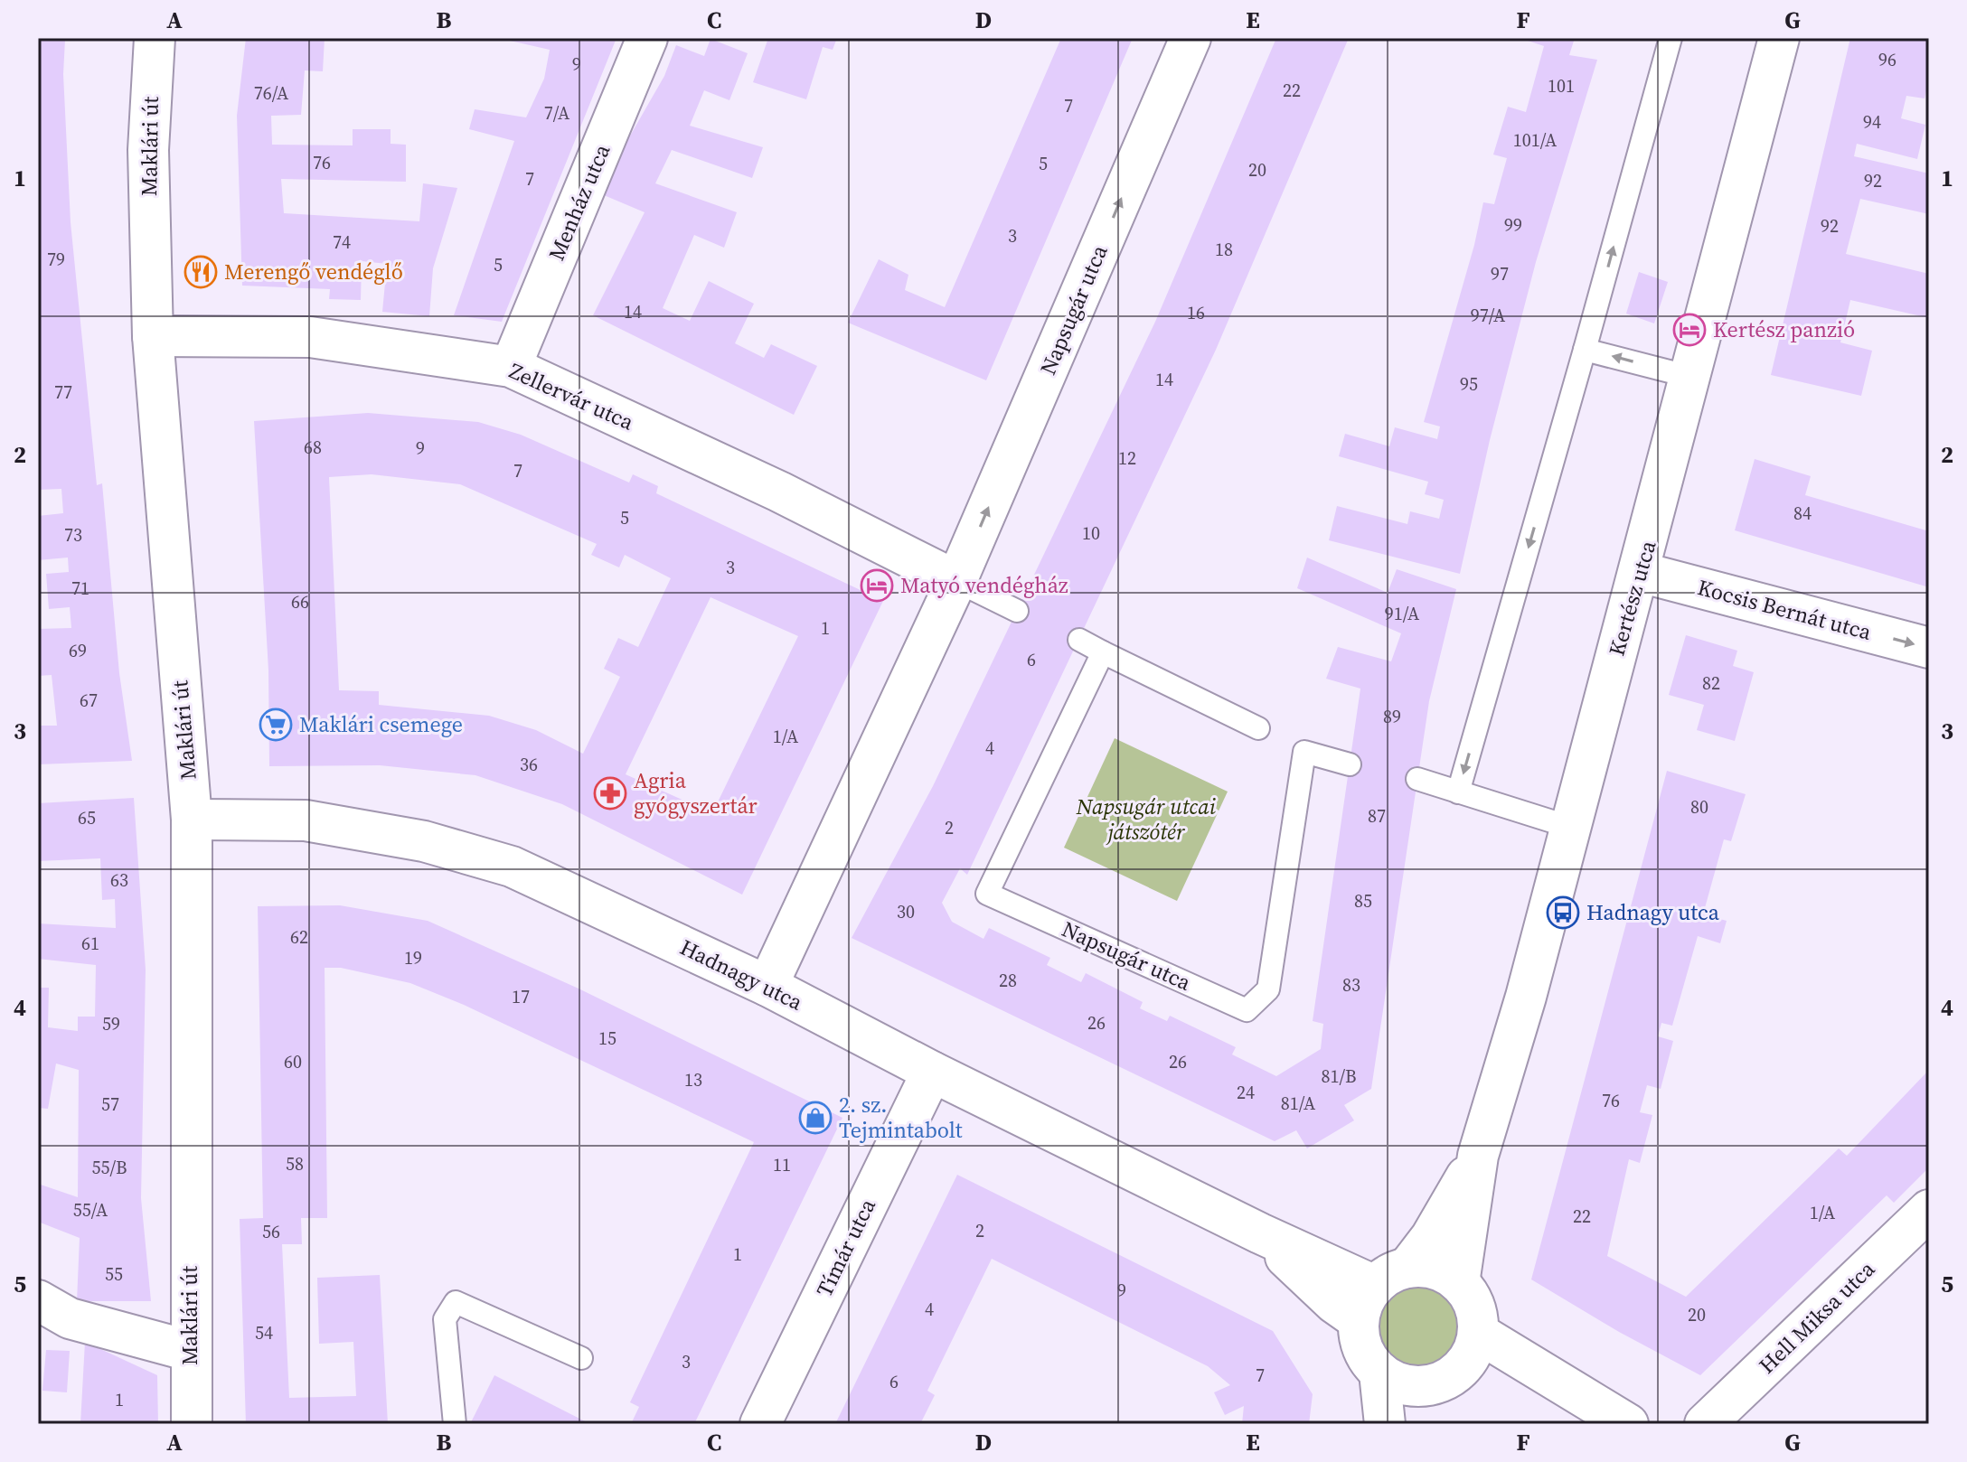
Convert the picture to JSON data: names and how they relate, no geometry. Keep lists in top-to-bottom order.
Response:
{
  "streets": {
    "street": [
      "Maklári út",
      "Menház utca",
      "Napsugár utca",
      "Zellervár utca",
      "Kertész utca",
      "Kocsis Bernát utca",
      "Hadnagy utca",
      "Tímár utca",
      "Hell Miksa utca"
    ]
  },
  "crossings": [
    ["Maklári út", "Zellervár utca"],
    ["Maklári út", "Hadnagy utca"],
    ["Menház utca", "Zellervár utca"],
    ["Napsugár utca", "Zellervár utca"],
    ["Napsugár utca", "Hadnagy utca"],
    ["Kertész utca", "Kocsis Bernát utca"],
    ["Kertész utca", "Hadnagy utca"],
    ["Hadnagy utca", "Tímár utca"]
  ],
  "one_way": ["Kocsis Bernát utca"],
  "parks": ["Napsugár utcai játszótér"],
  "places": {
    "restaurant": ["Merengő vendéglő"],
    "hotel": ["Kertész panzió", "Matyó vendégház"],
    "supermarket": ["Maklári csemege"],
    "pharmacy": ["Agria gyógyszertár"],
    "bus stop": ["Hadnagy utca"],
    "shop": ["2. sz. Tejmintabolt"]
  },
  "house_numbers": [
    "96",
    "9",
    "101",
    "22",
    "76/A",
    "7",
    "7/A",
    "94",
    "101/A",
    "76",
    "5",
    "20",
    "7",
    "92",
    "99",
    "92",
    "3",
    "74",
    "18",
    "79",
    "5",
    "97",
    "14",
    "16",
    "97/A",
    "14",
    "95",
    "77",
    "68",
    "9",
    "12",
    "7",
    "84",
    "5",
    "10",
    "73",
    "3",
    "71",
    "66",
    "91/A",
    "1",
    "69",
    "6",
    "82",
    "67",
    "89",
    "1/A",
    "4",
    "36",
    "80",
    "87",
    "65",
    "2",
    "63",
    "85",
    "30",
    "62",
    "61",
    "19",
    "28",
    "83",
    "17",
    "26",
    "59",
    "15",
    "60",
    "26",
    "81/B",
    "13",
    "24",
    "76",
    "81/A",
    "57",
    "58",
    "11",
    "55/B",
    "55/A",
    "1/A",
    "22",
    "2",
    "56",
    "1",
    "55",
    "9",
    "4",
    "20",
    "54",
    "3",
    "7",
    "6",
    "1"
  ],
  "grid": {
    "columns": [
      "A",
      "B",
      "C",
      "D",
      "E",
      "F",
      "G"
    ],
    "rows": [
      "1",
      "2",
      "3",
      "4",
      "5"
    ]
  }
}
